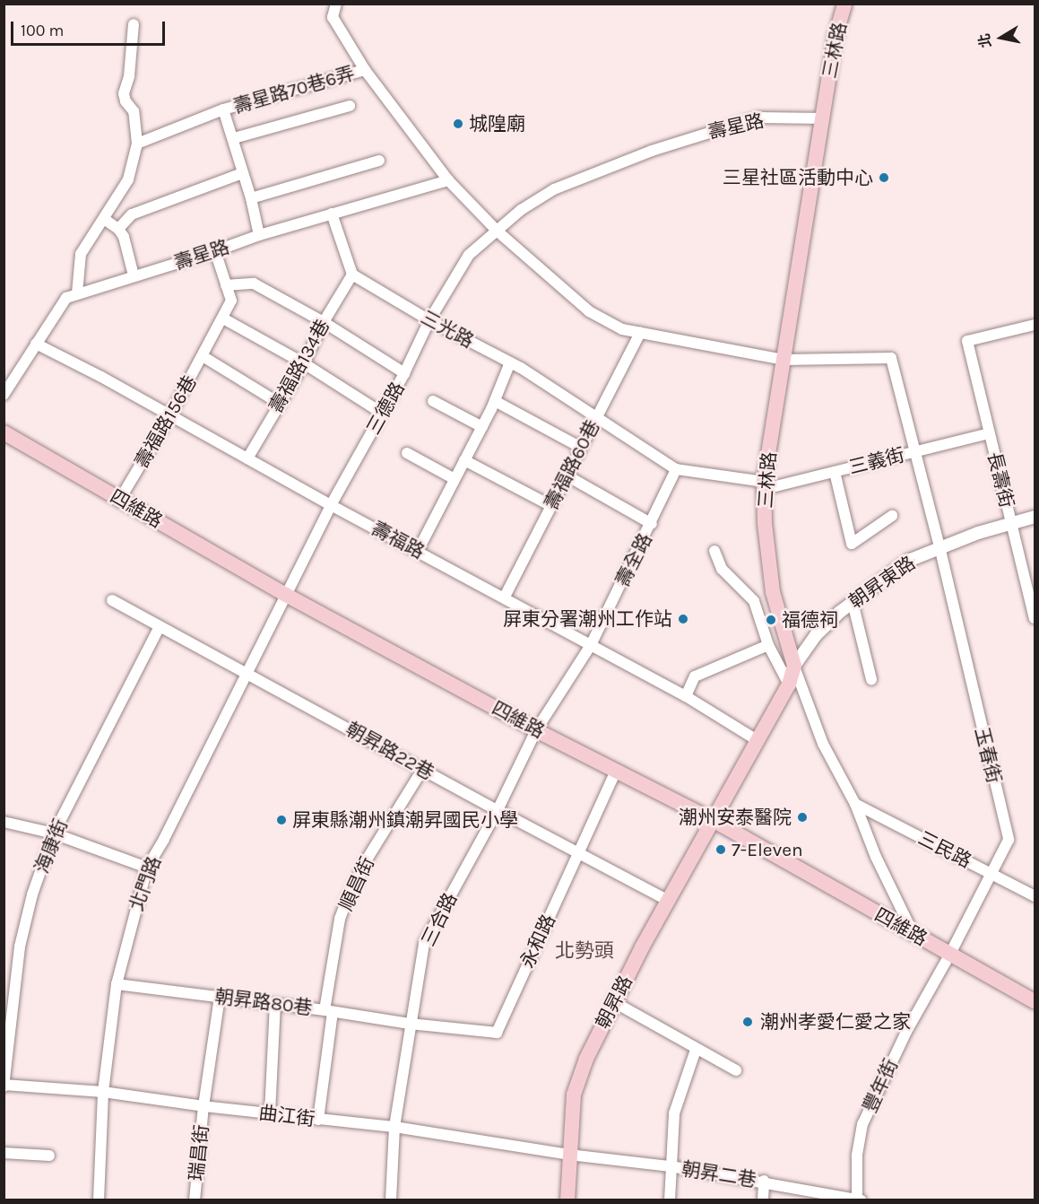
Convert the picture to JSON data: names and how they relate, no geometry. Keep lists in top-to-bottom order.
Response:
{
  "streets": {
    "main road": [
      "三林路",
      "四維路",
      "朝昇東路",
      "朝昇路"
    ],
    "street": [
      "壽星路70巷6弄",
      "壽星路",
      "三光路",
      "壽福路134巷",
      "三德路",
      "壽福路156巷",
      "三義街",
      "壽福路60巷",
      "長壽街",
      "壽福路",
      "壽全路",
      "朝昇路22巷",
      "玉春街",
      "海康街",
      "三民路",
      "北門路",
      "順昌街",
      "三合路",
      "永和路",
      "朝昇路80巷",
      "豐年街",
      "曲江街",
      "瑞昌街",
      "朝昇二巷"
    ]
  },
  "crossings": [
    ["三林路", "壽星路"],
    ["三林路", "三義街"],
    ["三林路", "四維路"],
    ["三林路", "朝昇東路"],
    ["三林路", "玉春街"],
    ["三林路", "三民路"],
    ["壽星路", "三德路"],
    ["壽星路", "壽福路156巷"],
    ["壽星路", "壽福路"],
    ["三光路", "壽福路134巷"],
    ["三光路", "三德路"],
    ["三光路", "壽福路60巷"],
    ["壽福路134巷", "壽福路"],
    ["三德路", "四維路"],
    ["三德路", "壽福路"],
    ["三德路", "北門路"],
    ["壽福路156巷", "四維路"],
    ["壽福路156巷", "壽福路"],
    ["三義街", "長壽街"],
    ["三義街", "玉春街"],
    ["壽福路60巷", "壽福路"],
    ["長壽街", "朝昇東路"],
    ["四維路", "壽全路"],
    ["四維路", "朝昇東路"],
    ["四維路", "玉春街"],
    ["四維路", "北門路"],
    ["四維路", "三合路"],
    ["四維路", "永和路"],
    ["四維路", "朝昇路"],
    ["四維路", "豐年街"],
    ["壽福路", "壽全路"],
    ["壽福路", "朝昇東路"],
    ["壽全路", "三合路"],
    ["朝昇東路", "玉春街"],
    ["朝昇東路", "朝昇路"],
    ["朝昇路22巷", "海康街"],
    ["朝昇路22巷", "北門路"],
    ["朝昇路22巷", "順昌街"],
    ["朝昇路22巷", "三合路"],
    ["朝昇路22巷", "永和路"],
    ["朝昇路22巷", "朝昇路"],
    ["玉春街", "三民路"],
    ["玉春街", "豐年街"],
    ["海康街", "曲江街"],
    ["北門路", "朝昇路80巷"],
    ["北門路", "曲江街"],
    ["順昌街", "朝昇路80巷"],
    ["順昌街", "曲江街"],
    ["三合路", "永和路"],
    ["三合路", "朝昇路80巷"],
    ["三合路", "曲江街"],
    ["永和路", "朝昇路80巷"],
    ["朝昇路80巷", "瑞昌街"],
    ["朝昇路", "曲江街"],
    ["朝昇路", "朝昇二巷"],
    ["豐年街", "朝昇二巷"],
    ["曲江街", "瑞昌街"],
    ["曲江街", "朝昇二巷"]
  ],
  "districts": ["北勢頭"],
  "places": [
    "城隍廟",
    "三星社區活動中心",
    "屏東分署潮州工作站",
    "福德祠",
    "潮州安泰醫院",
    "屏東縣潮州鎮潮昇國民小學",
    "7-Eleven",
    "潮州孝愛仁愛之家"
  ],
  "scale_bar": "100 m",
  "north": "left"
}
